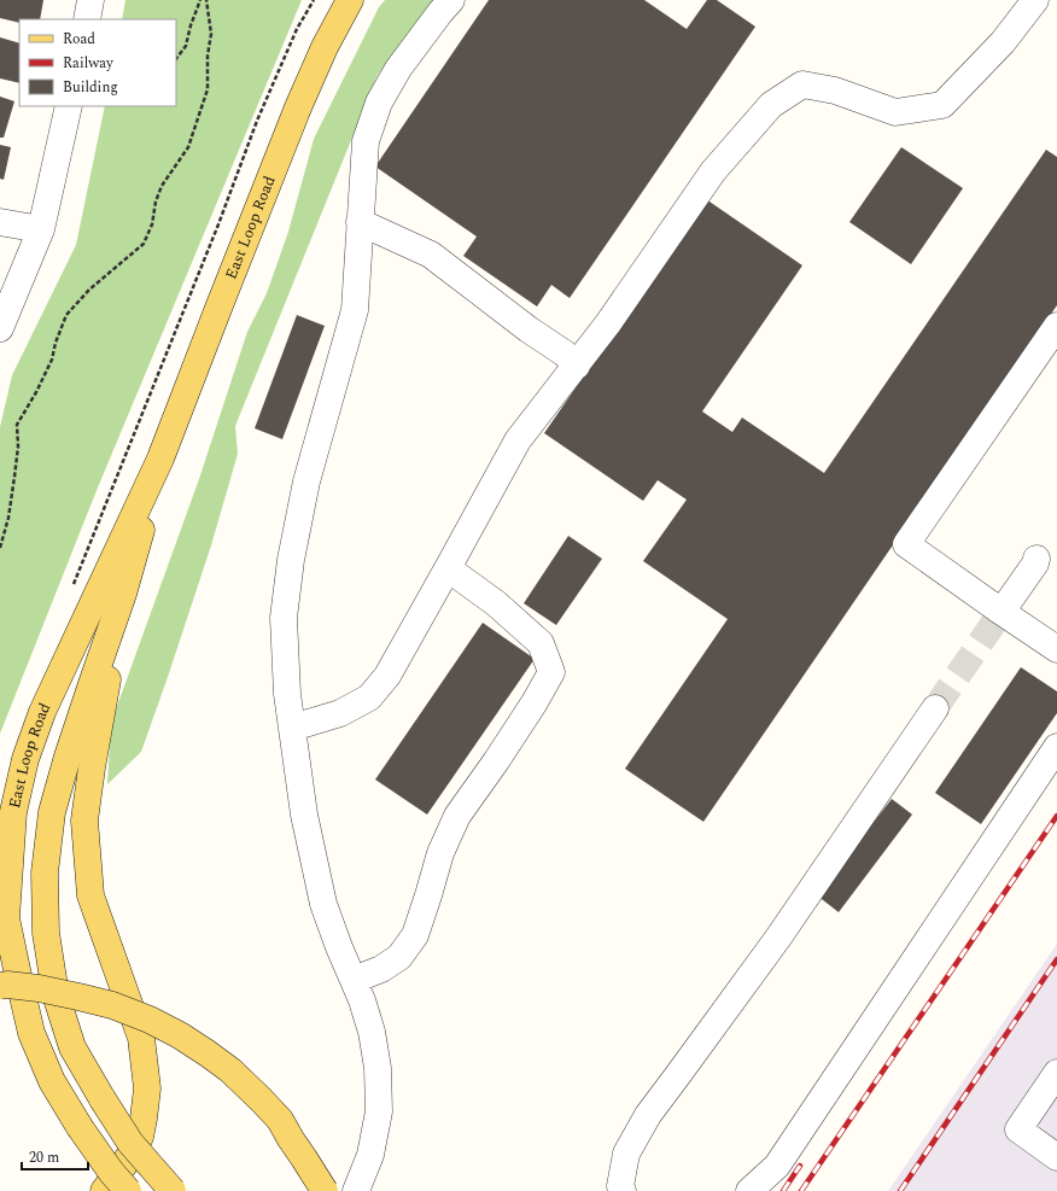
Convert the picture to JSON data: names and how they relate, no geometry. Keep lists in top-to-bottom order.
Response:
{
  "streets": {
    "main road": ["East Loop Road"]
  },
  "legend": ["Road", "Railway", "Building"],
  "scale_bar": "20 m"
}
